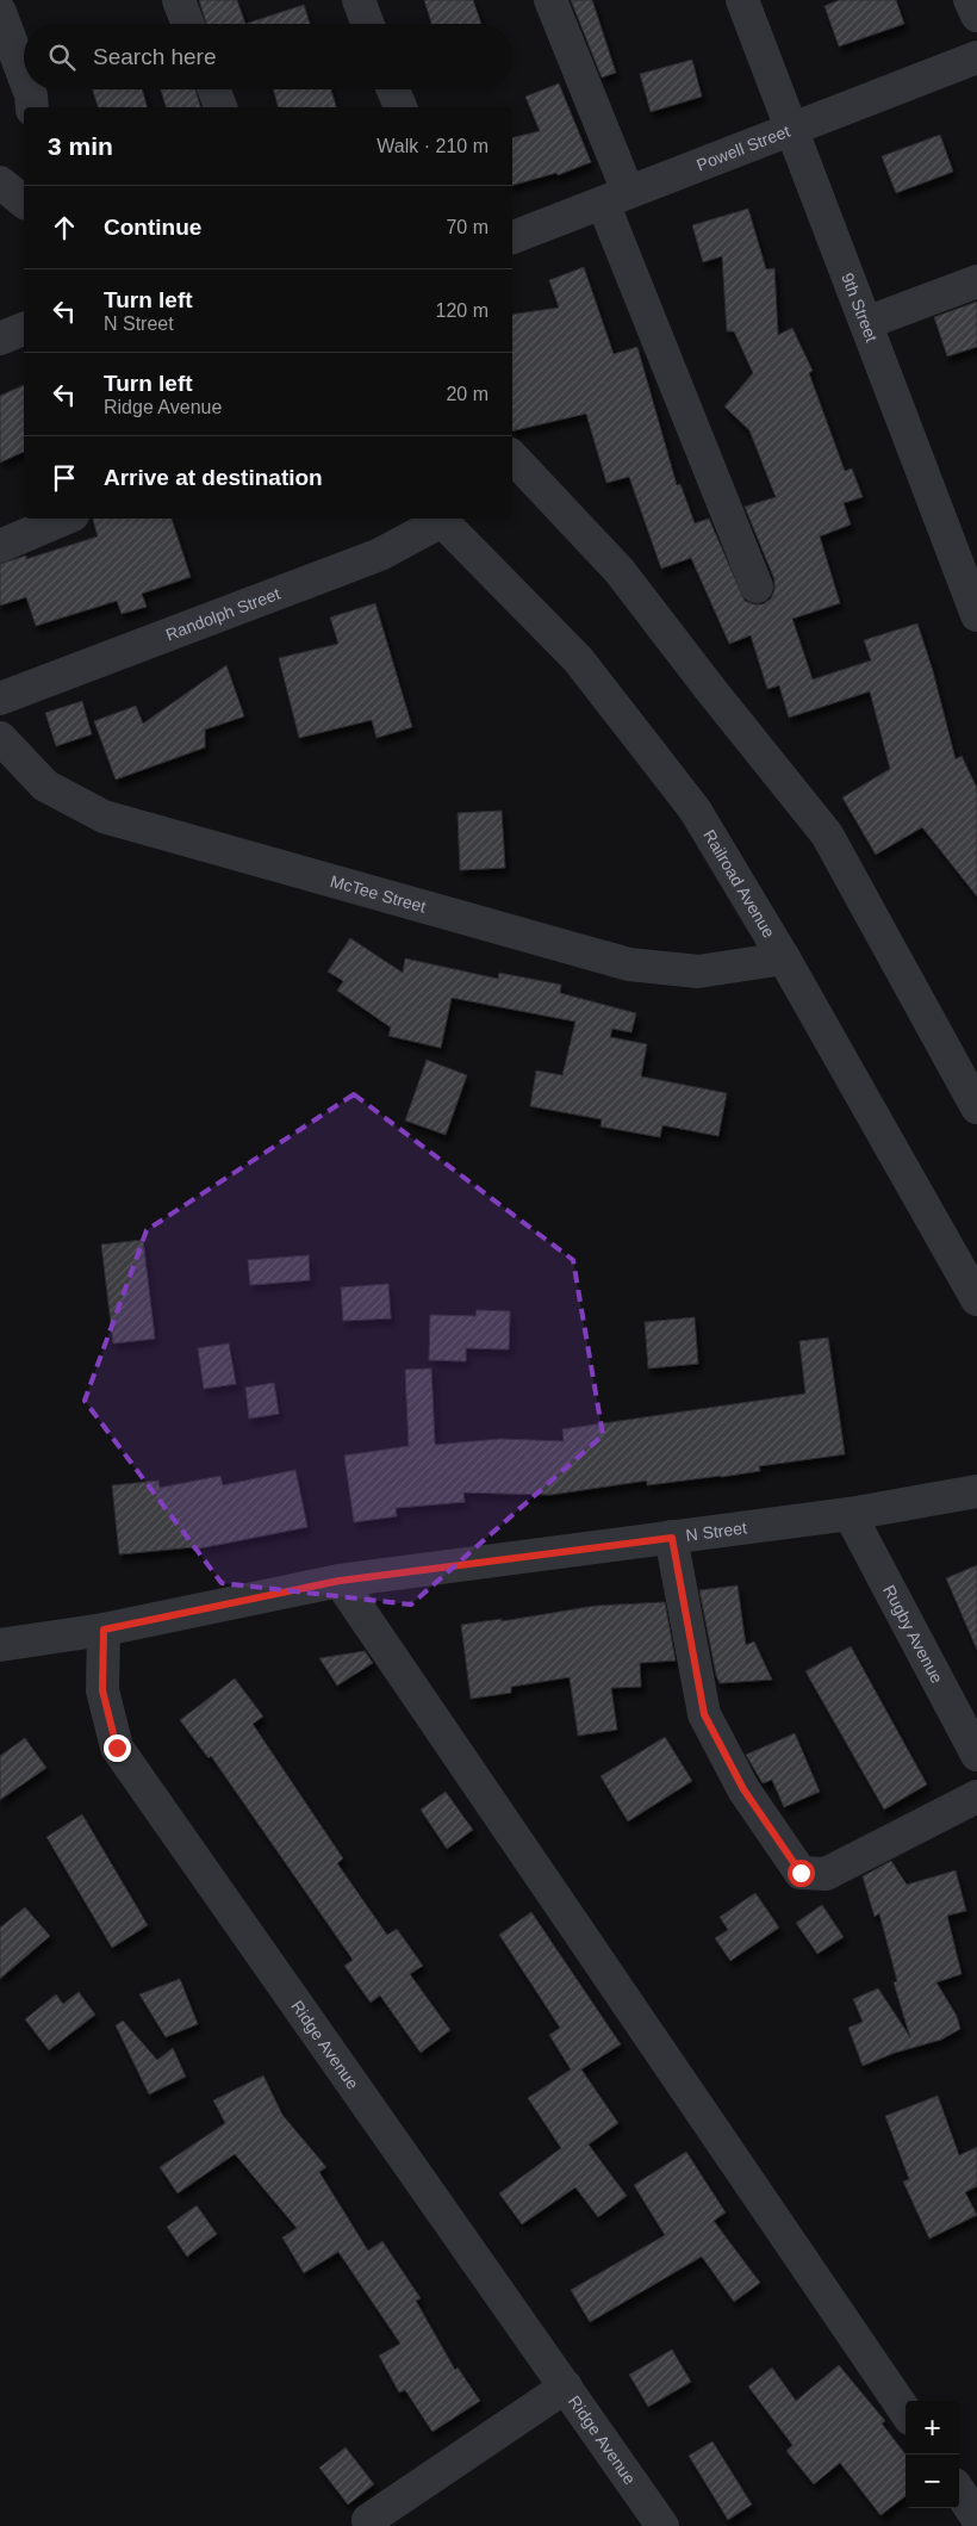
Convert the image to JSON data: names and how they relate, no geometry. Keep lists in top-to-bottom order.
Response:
{
  "streets": {
    "street": [
      "Powell Street",
      "9th Street",
      "Randolph Street",
      "Railroad Avenue",
      "McTee Street",
      "N Street",
      "Rugby Avenue",
      "Ridge Avenue"
    ]
  },
  "crossings": [
    ["Powell Street", "9th Street"],
    ["Randolph Street", "Railroad Avenue"],
    ["Railroad Avenue", "McTee Street"],
    ["N Street", "Rugby Avenue"],
    ["N Street", "Ridge Avenue"]
  ],
  "page": {
    "search": "Search here",
    "heading": ["3 min", "Walk · 210 m"],
    "list": [
      ["Continue", "70 m"],
      ["Turn left", "N Street", "120 m"],
      ["Turn left", "Ridge Avenue", "20 m"],
      "Arrive at destination"
    ],
    "map_buttons": ["+", "−"]
  }
}
